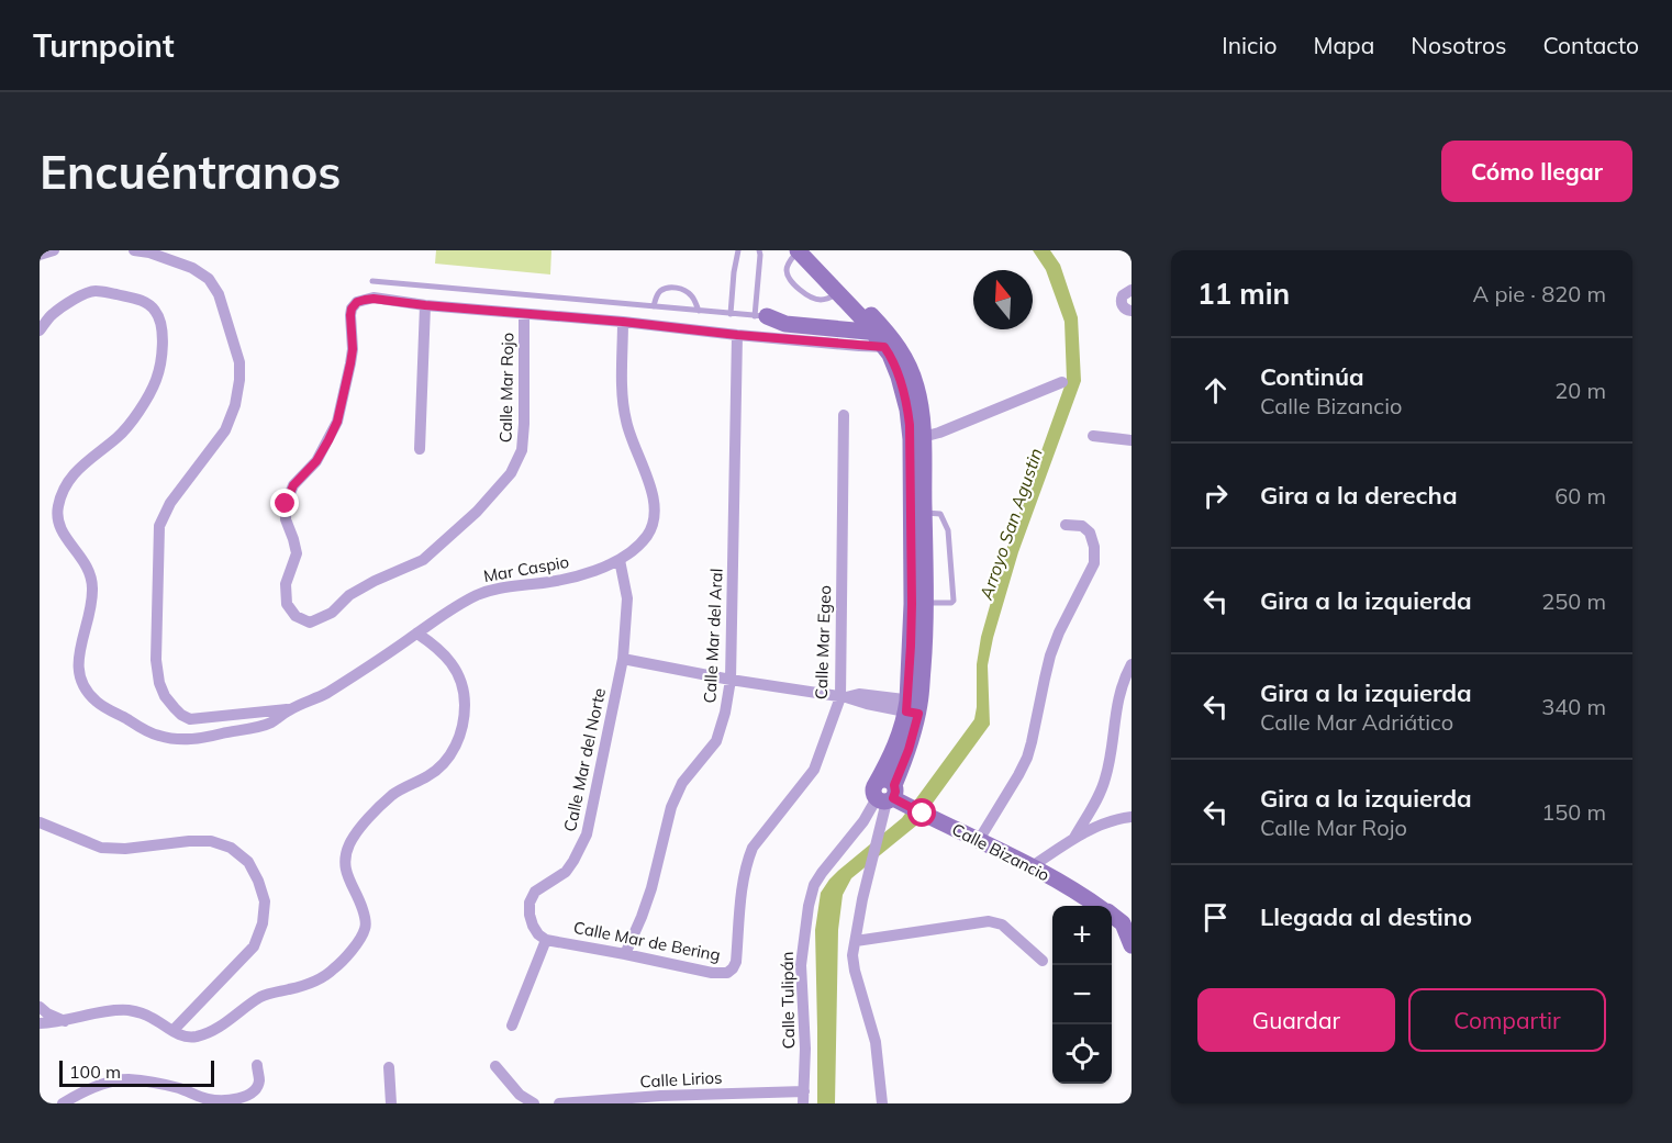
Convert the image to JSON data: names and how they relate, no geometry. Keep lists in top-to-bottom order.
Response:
{
  "streets": {
    "street": [
      "Calle Mar Rojo",
      "Mar Caspio",
      "Calle Mar del Aral",
      "Calle Mar Egeo",
      "Calle Mar del Norte",
      "Calle Bizancio",
      "Calle Mar de Bering",
      "Calle Tulipán",
      "Calle Lirios"
    ]
  },
  "crossings": [
    ["Mar Caspio", "Calle Mar del Norte"],
    ["Calle Mar del Aral", "Calle Mar de Bering"],
    ["Calle Mar Egeo", "Calle Mar de Bering"],
    ["Calle Mar del Norte", "Calle Mar de Bering"],
    ["Calle Bizancio", "Calle Tulipán"],
    ["Calle Tulipán", "Calle Lirios"]
  ],
  "water": ["Arroyo San Agustin"],
  "scale_bar": "100 m",
  "north": "top",
  "page": {
    "header": "Turnpoint",
    "nav": [
      "Inicio",
      "Mapa",
      "Nosotros",
      "Contacto"
    ],
    "buttons": [
      "Cómo llegar",
      ["Guardar", "Compartir"]
    ],
    "title": "Encuéntranos",
    "heading": ["11 min", "A pie · 820 m"],
    "list": [
      ["Continúa", "Calle Bizancio", "20 m"],
      ["Gira a la derecha", "60 m"],
      ["Gira a la izquierda", "250 m"],
      ["Gira a la izquierda", "Calle Mar Adriático", "340 m"],
      ["Gira a la izquierda", "Calle Mar Rojo", "150 m"],
      "Llegada al destino"
    ],
    "map_buttons": ["+", "−"],
    "scale": "100 m"
  }
}
